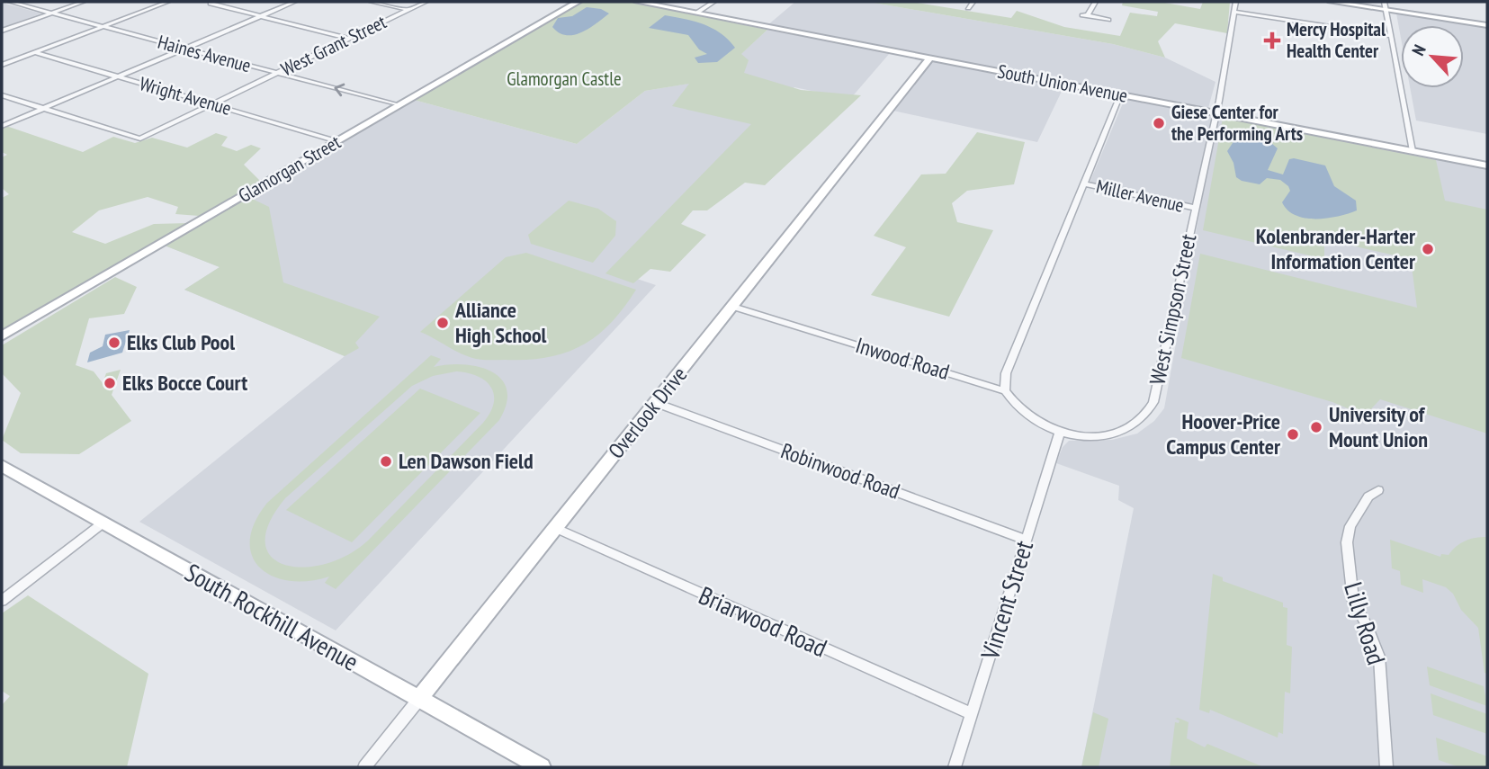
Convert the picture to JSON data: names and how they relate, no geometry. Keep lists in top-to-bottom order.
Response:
{
  "streets": {
    "street": [
      "West Grant Street",
      "Haines Avenue",
      "South Union Avenue",
      "Wright Avenue",
      "Glamorgan Street",
      "Miller Avenue",
      "West Simpson Street",
      "Inwood Road",
      "Overlook Drive",
      "Robinwood Road",
      "Vincent Street",
      "South Rockhill Avenue",
      "Briarwood Road",
      "Lilly Road"
    ]
  },
  "crossings": [
    ["West Grant Street", "Haines Avenue"],
    ["West Grant Street", "Wright Avenue"],
    ["Haines Avenue", "Glamorgan Street"],
    ["South Union Avenue", "West Simpson Street"],
    ["South Union Avenue", "Overlook Drive"],
    ["Wright Avenue", "Glamorgan Street"],
    ["Miller Avenue", "West Simpson Street"],
    ["West Simpson Street", "Inwood Road"],
    ["West Simpson Street", "Vincent Street"],
    ["Inwood Road", "Overlook Drive"],
    ["Inwood Road", "Vincent Street"],
    ["Overlook Drive", "Robinwood Road"],
    ["Overlook Drive", "South Rockhill Avenue"],
    ["Overlook Drive", "Briarwood Road"],
    ["Robinwood Road", "Vincent Street"],
    ["Vincent Street", "Briarwood Road"]
  ],
  "parks": ["Glamorgan Castle"],
  "places": {
    "health": ["Mercy Hospital Health Center"],
    "other": [
      "Giese Center for the Performing Arts",
      "Kolenbrander-Harter Information Center",
      "Alliance High School",
      "Elks Club Pool",
      "Elks Bocce Court",
      "University of Mount Union",
      "Hoover-Price Campus Center",
      "Len Dawson Field"
    ]
  },
  "north": "top left"
}
